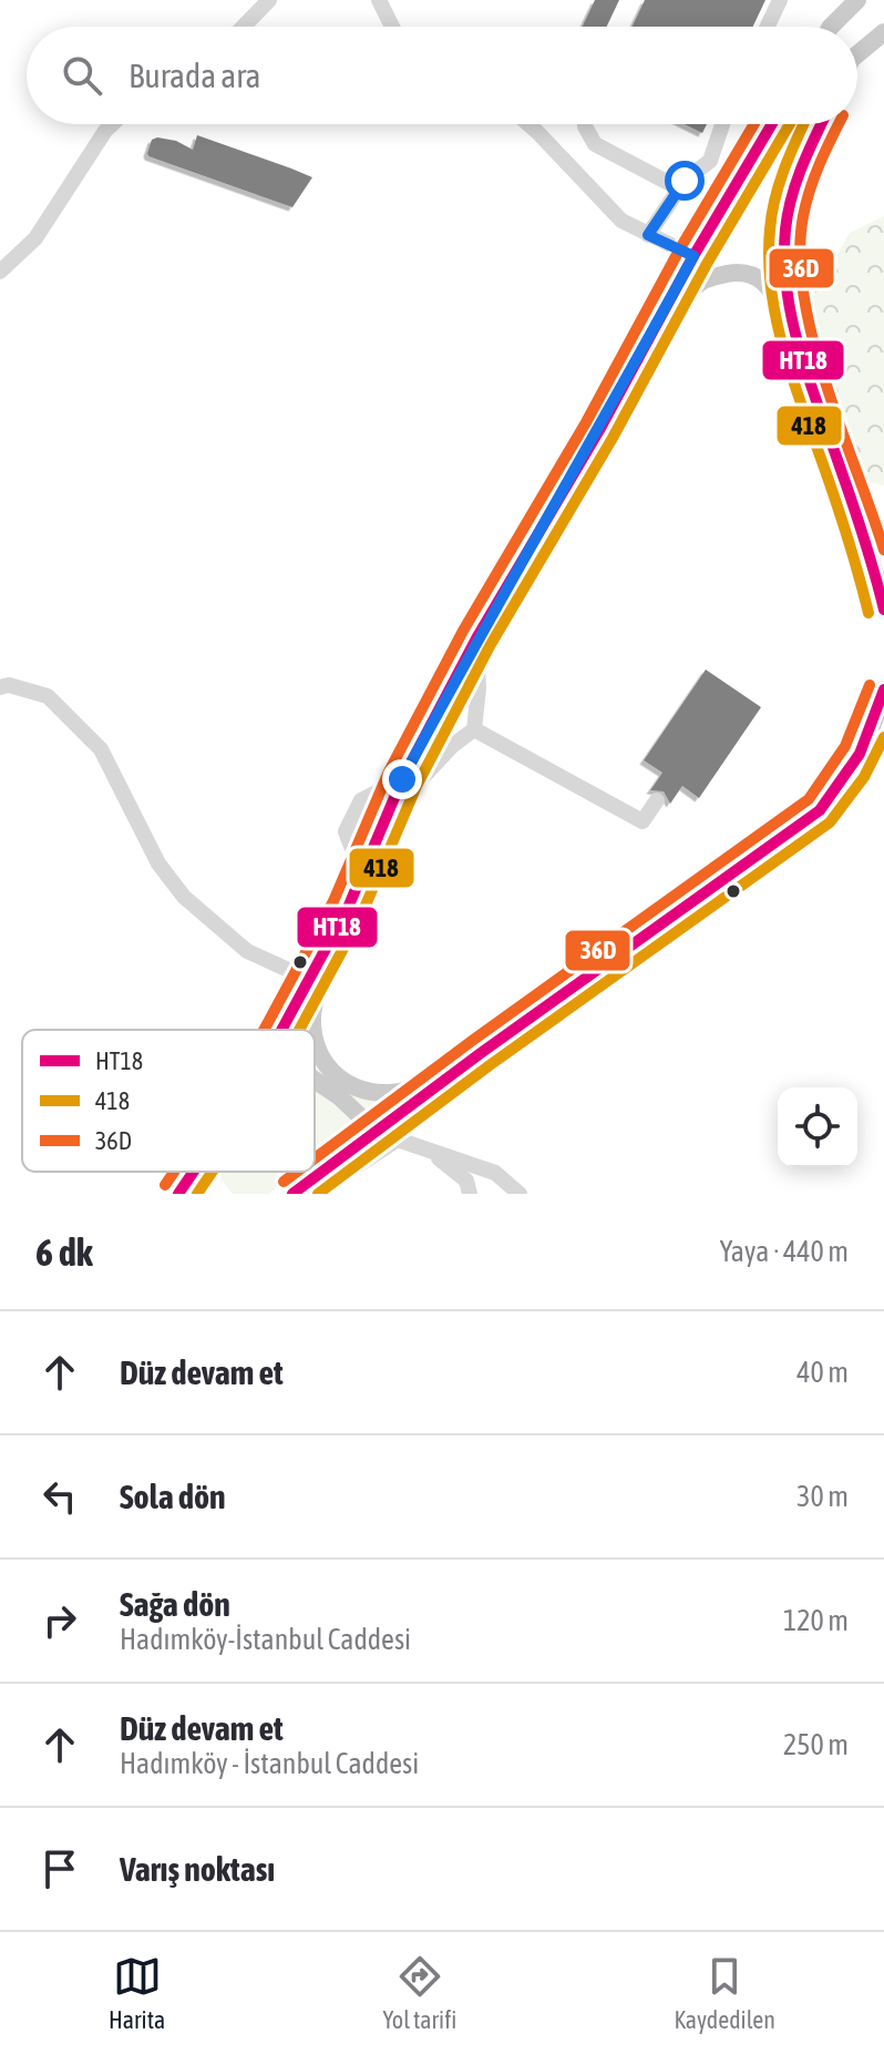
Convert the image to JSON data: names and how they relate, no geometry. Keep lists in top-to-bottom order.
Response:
{
  "lines": ["transit line HT18", "transit line 418", "transit line 36D"],
  "legend": ["HT18", "418", "36D"],
  "page": {
    "search": "Burada ara",
    "heading": ["6 dk", "Yaya · 440 m"],
    "list": [
      ["Düz devam et", "40 m"],
      ["Sola dön", "30 m"],
      ["Sağa dön", "Hadımköy-İstanbul Caddesi", "120 m"],
      ["Düz devam et", "Hadımköy - İstanbul Caddesi", "250 m"],
      "Varış noktası"
    ],
    "nav": ["Harita", "Yol tarifi", "Kaydedilen"]
  }
}
